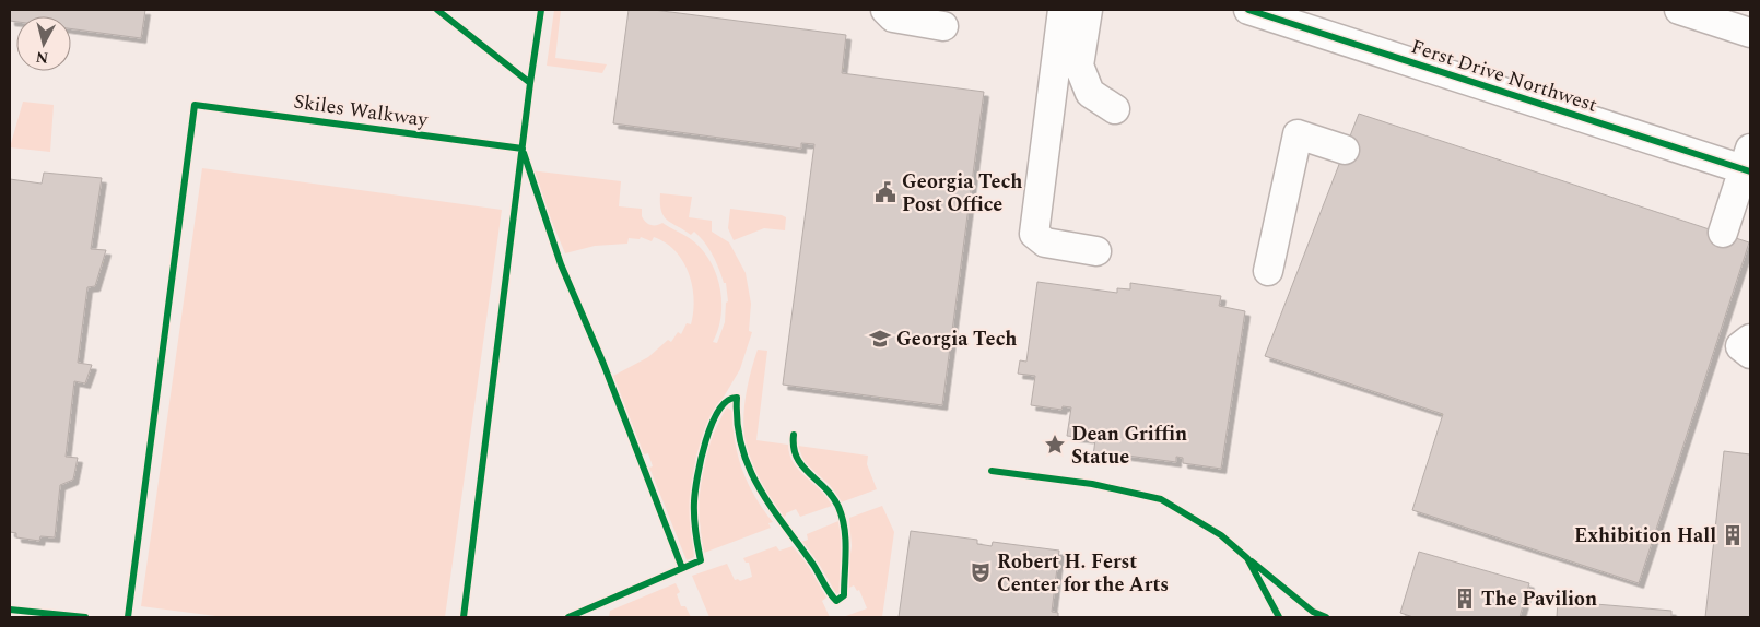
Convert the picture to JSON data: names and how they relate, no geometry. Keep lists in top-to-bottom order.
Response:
{
  "streets": {
    "street": ["Ferst Drive Northwest"],
    "cycle path": ["Skiles Walkway"]
  },
  "places": {
    "public building": ["Georgia Tech Post Office"],
    "school or university": ["Georgia Tech"],
    "place": ["Dean Griffin Statue"],
    "building": ["Exhibition Hall", "The Pavilion"],
    "theatre": ["Robert H. Ferst Center for the Arts"]
  },
  "north": "bottom"
}
